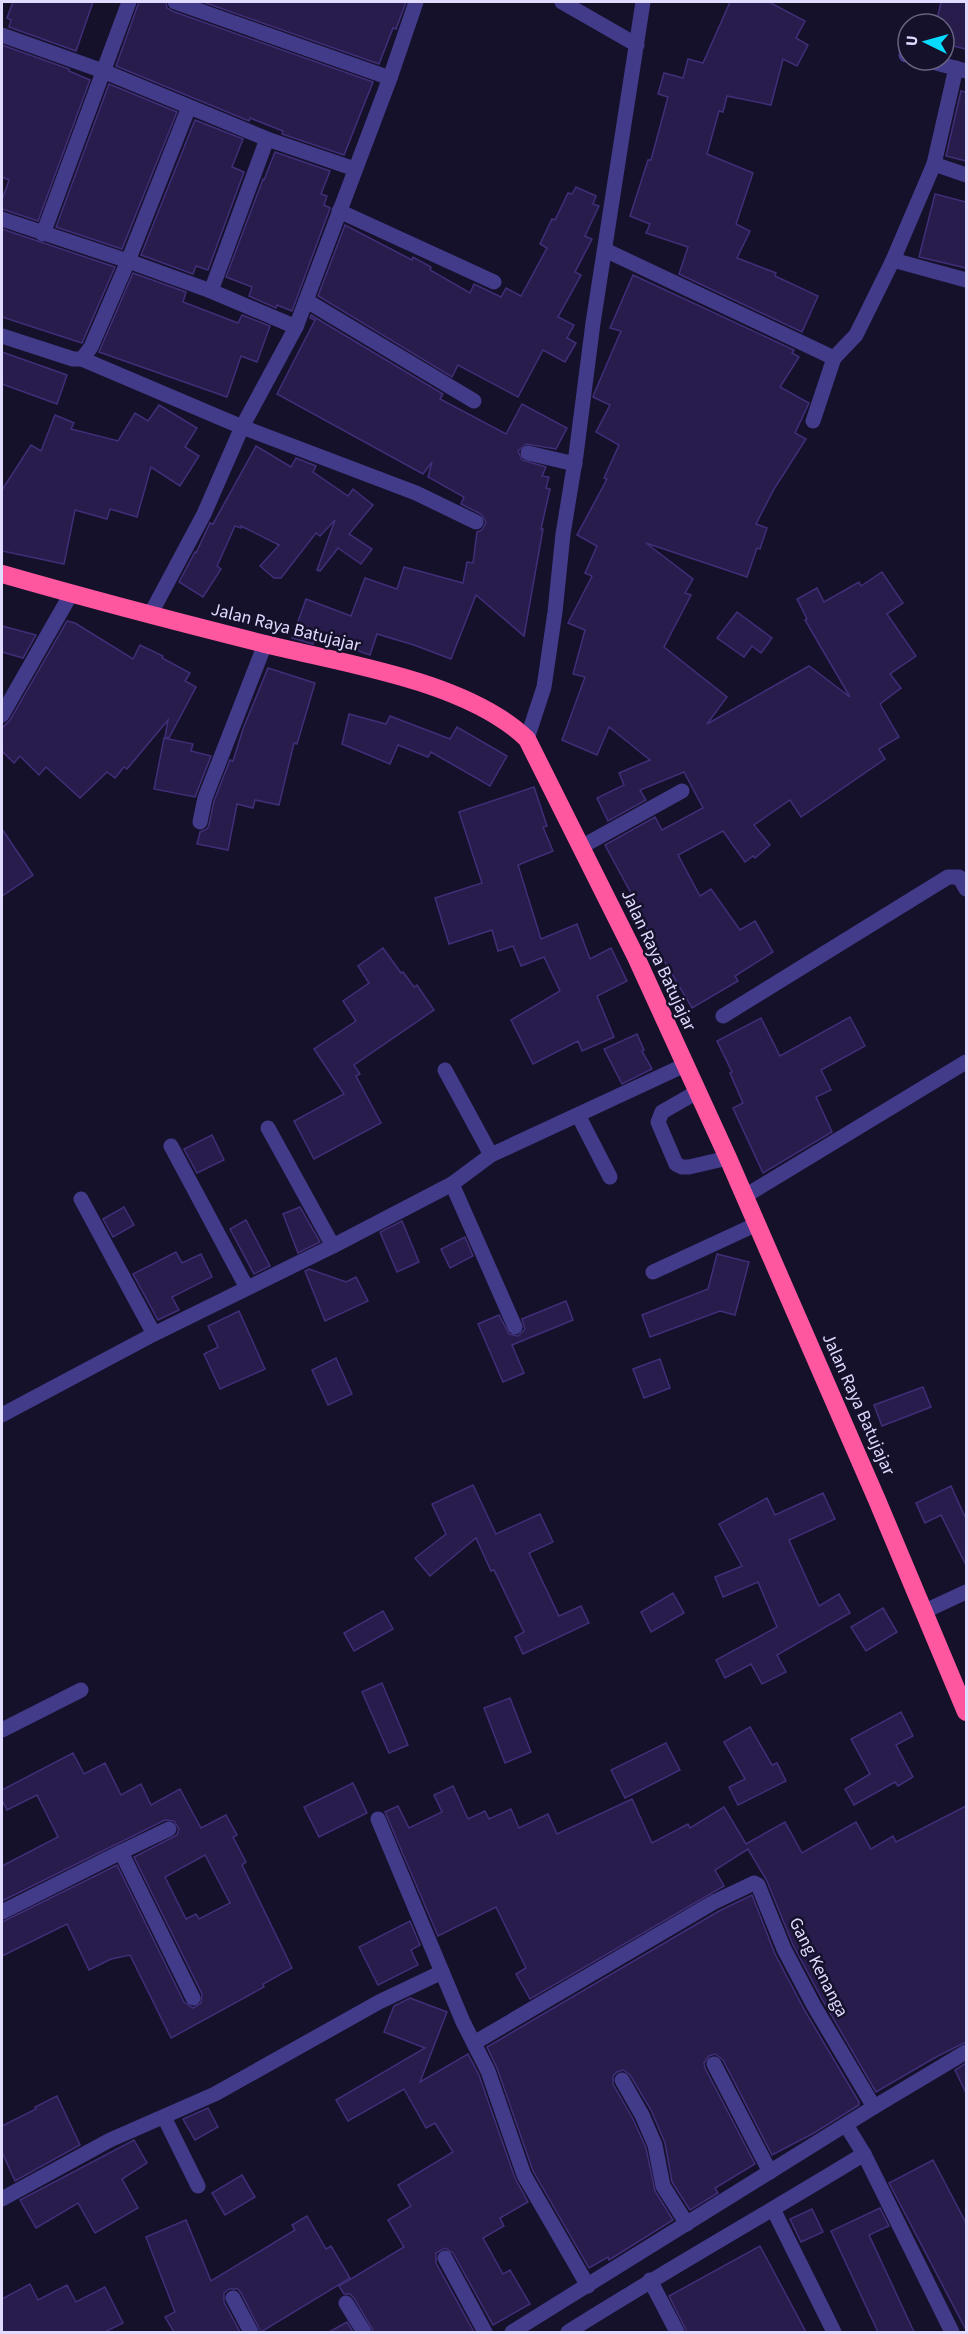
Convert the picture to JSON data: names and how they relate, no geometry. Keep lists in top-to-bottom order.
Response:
{
  "streets": {
    "highway": ["Jalan Raya Batujajar"],
    "street": ["Gang Kenanga"]
  },
  "north": "left"
}
